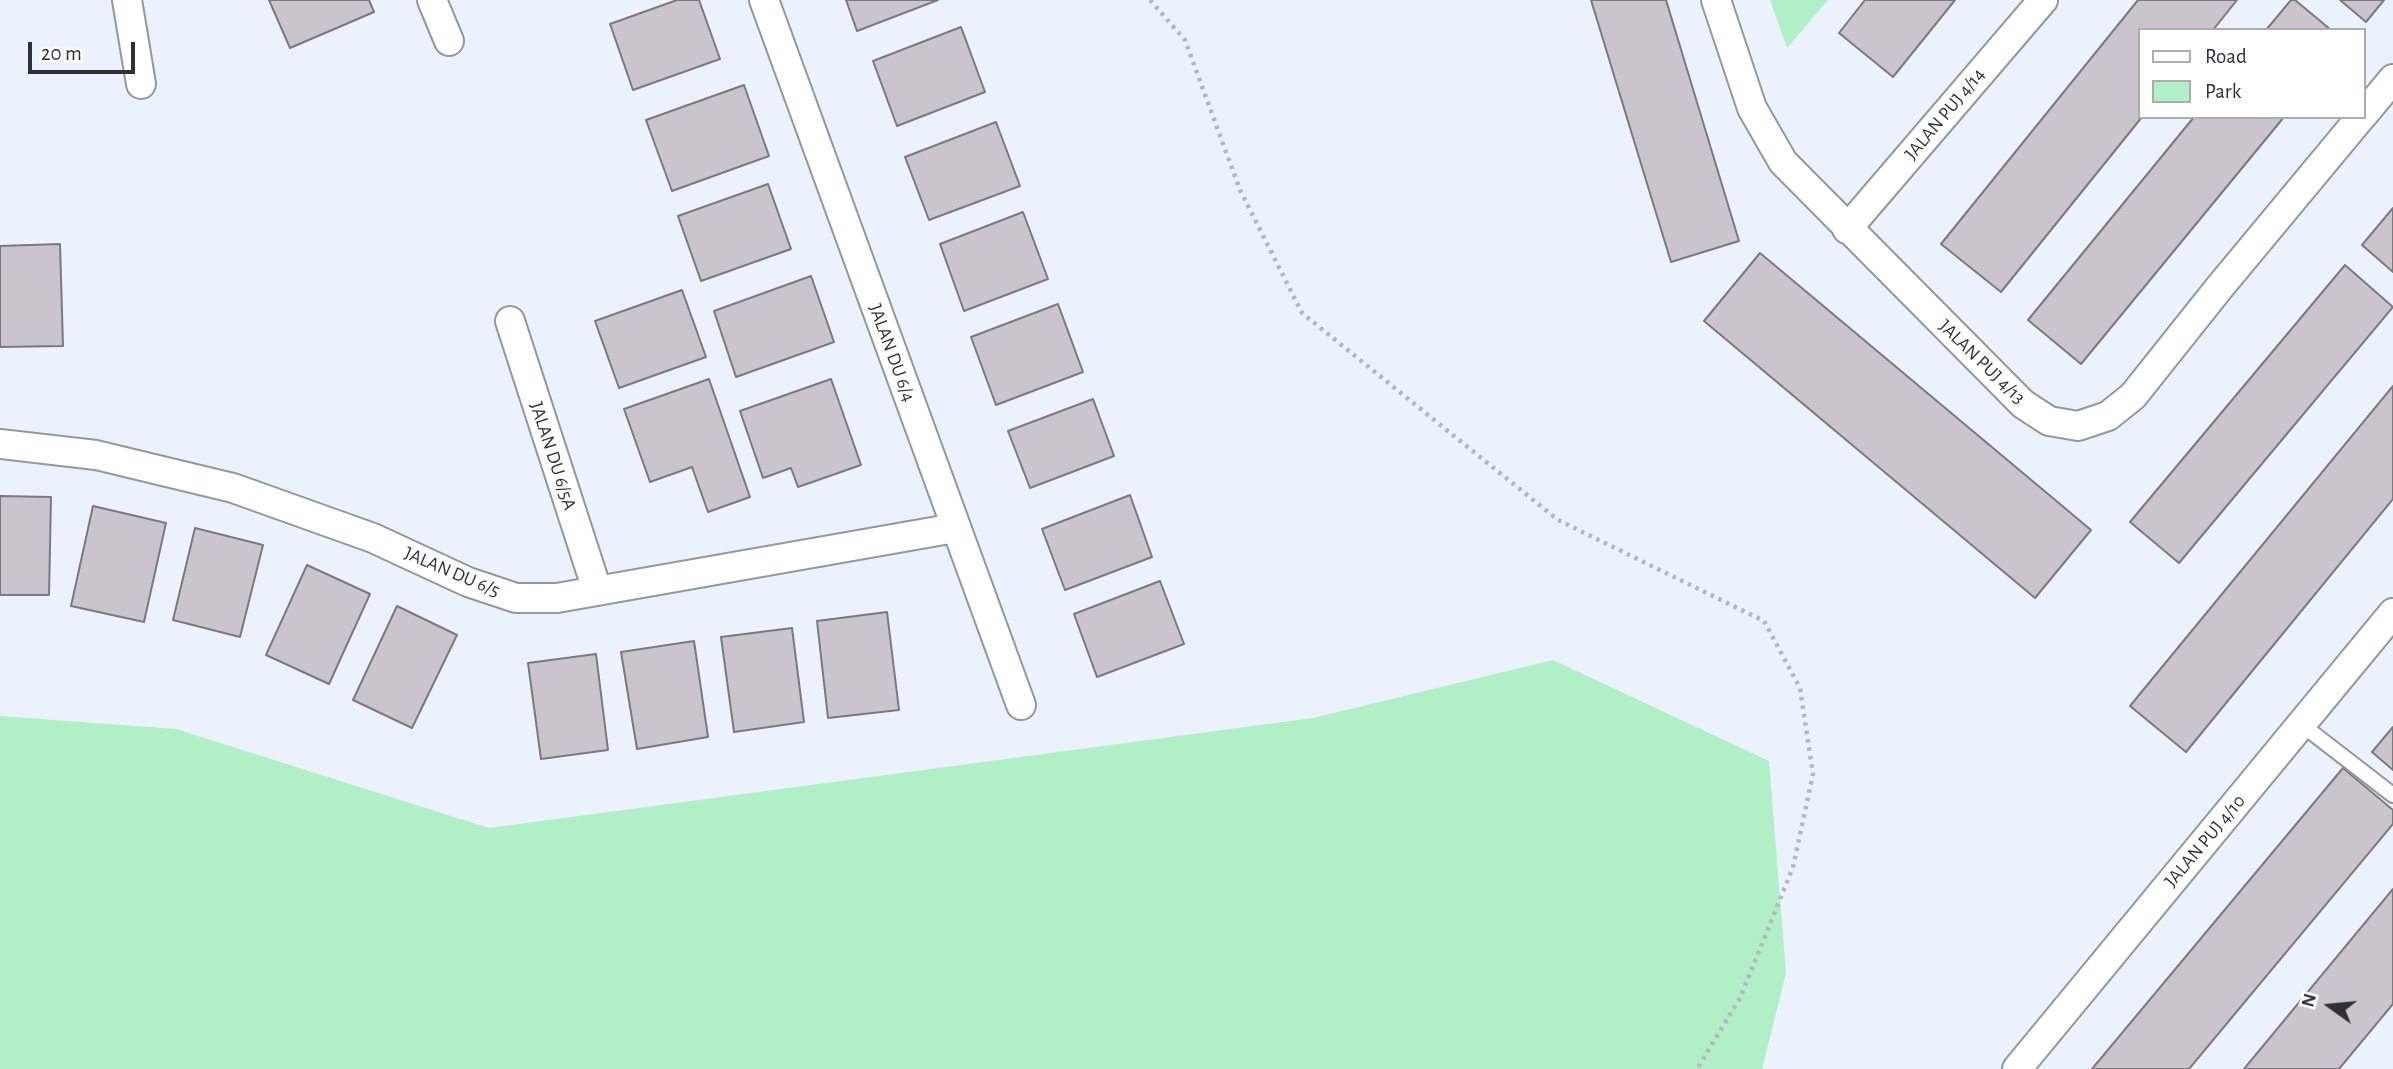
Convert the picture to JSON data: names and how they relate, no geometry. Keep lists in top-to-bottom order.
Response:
{
  "streets": {
    "street": [
      "JALAN PUJ 4/14",
      "JALAN DU 6/4",
      "JALAN PUJ 4/13",
      "JALAN DU 6/5A",
      "JALAN DU 6/5",
      "JALAN PUJ 4/10"
    ]
  },
  "crossings": [
    ["JALAN PUJ 4/14", "JALAN PUJ 4/13"],
    ["JALAN DU 6/4", "JALAN DU 6/5"],
    ["JALAN DU 6/5A", "JALAN DU 6/5"]
  ],
  "legend": ["Road", "Park"],
  "scale_bar": "20 m",
  "north": "left"
}
